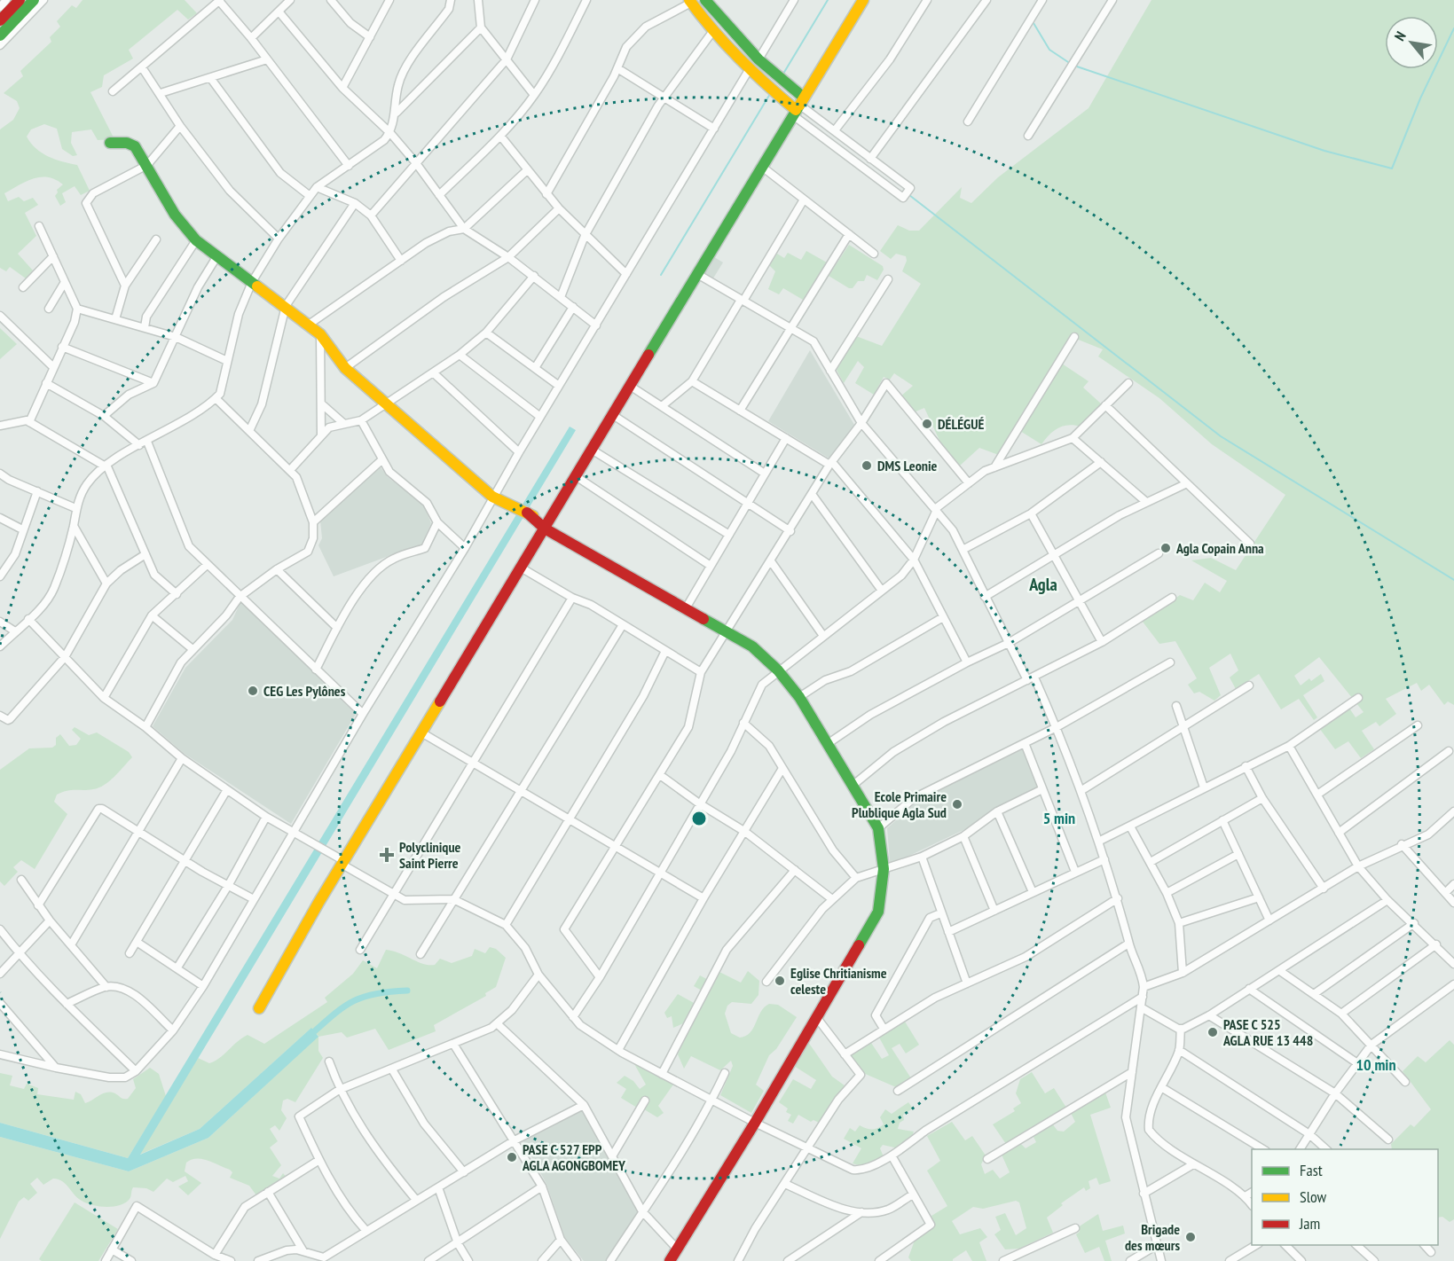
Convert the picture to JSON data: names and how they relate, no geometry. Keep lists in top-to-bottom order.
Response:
{
  "districts": ["Agla"],
  "places": {
    "other": [
      "DÉLÉGUÉ",
      "DMS Leonie",
      "Agla Copain Anna",
      "CEG Les Pylônes",
      "Ecole Primaire Plublique Agla Sud",
      "Eglise Chritianisme celeste",
      "PASE C 525 AGLA RUE 13 448",
      "PASE C 527 EPP AGLA AGONGBOMEY",
      "Brigade des mœurs"
    ],
    "health": ["Polyclinique Saint Pierre"]
  },
  "legend": ["Fast", "Slow", "Jam"],
  "north": "top left",
  "rings": ["5 min", "10 min"]
}
